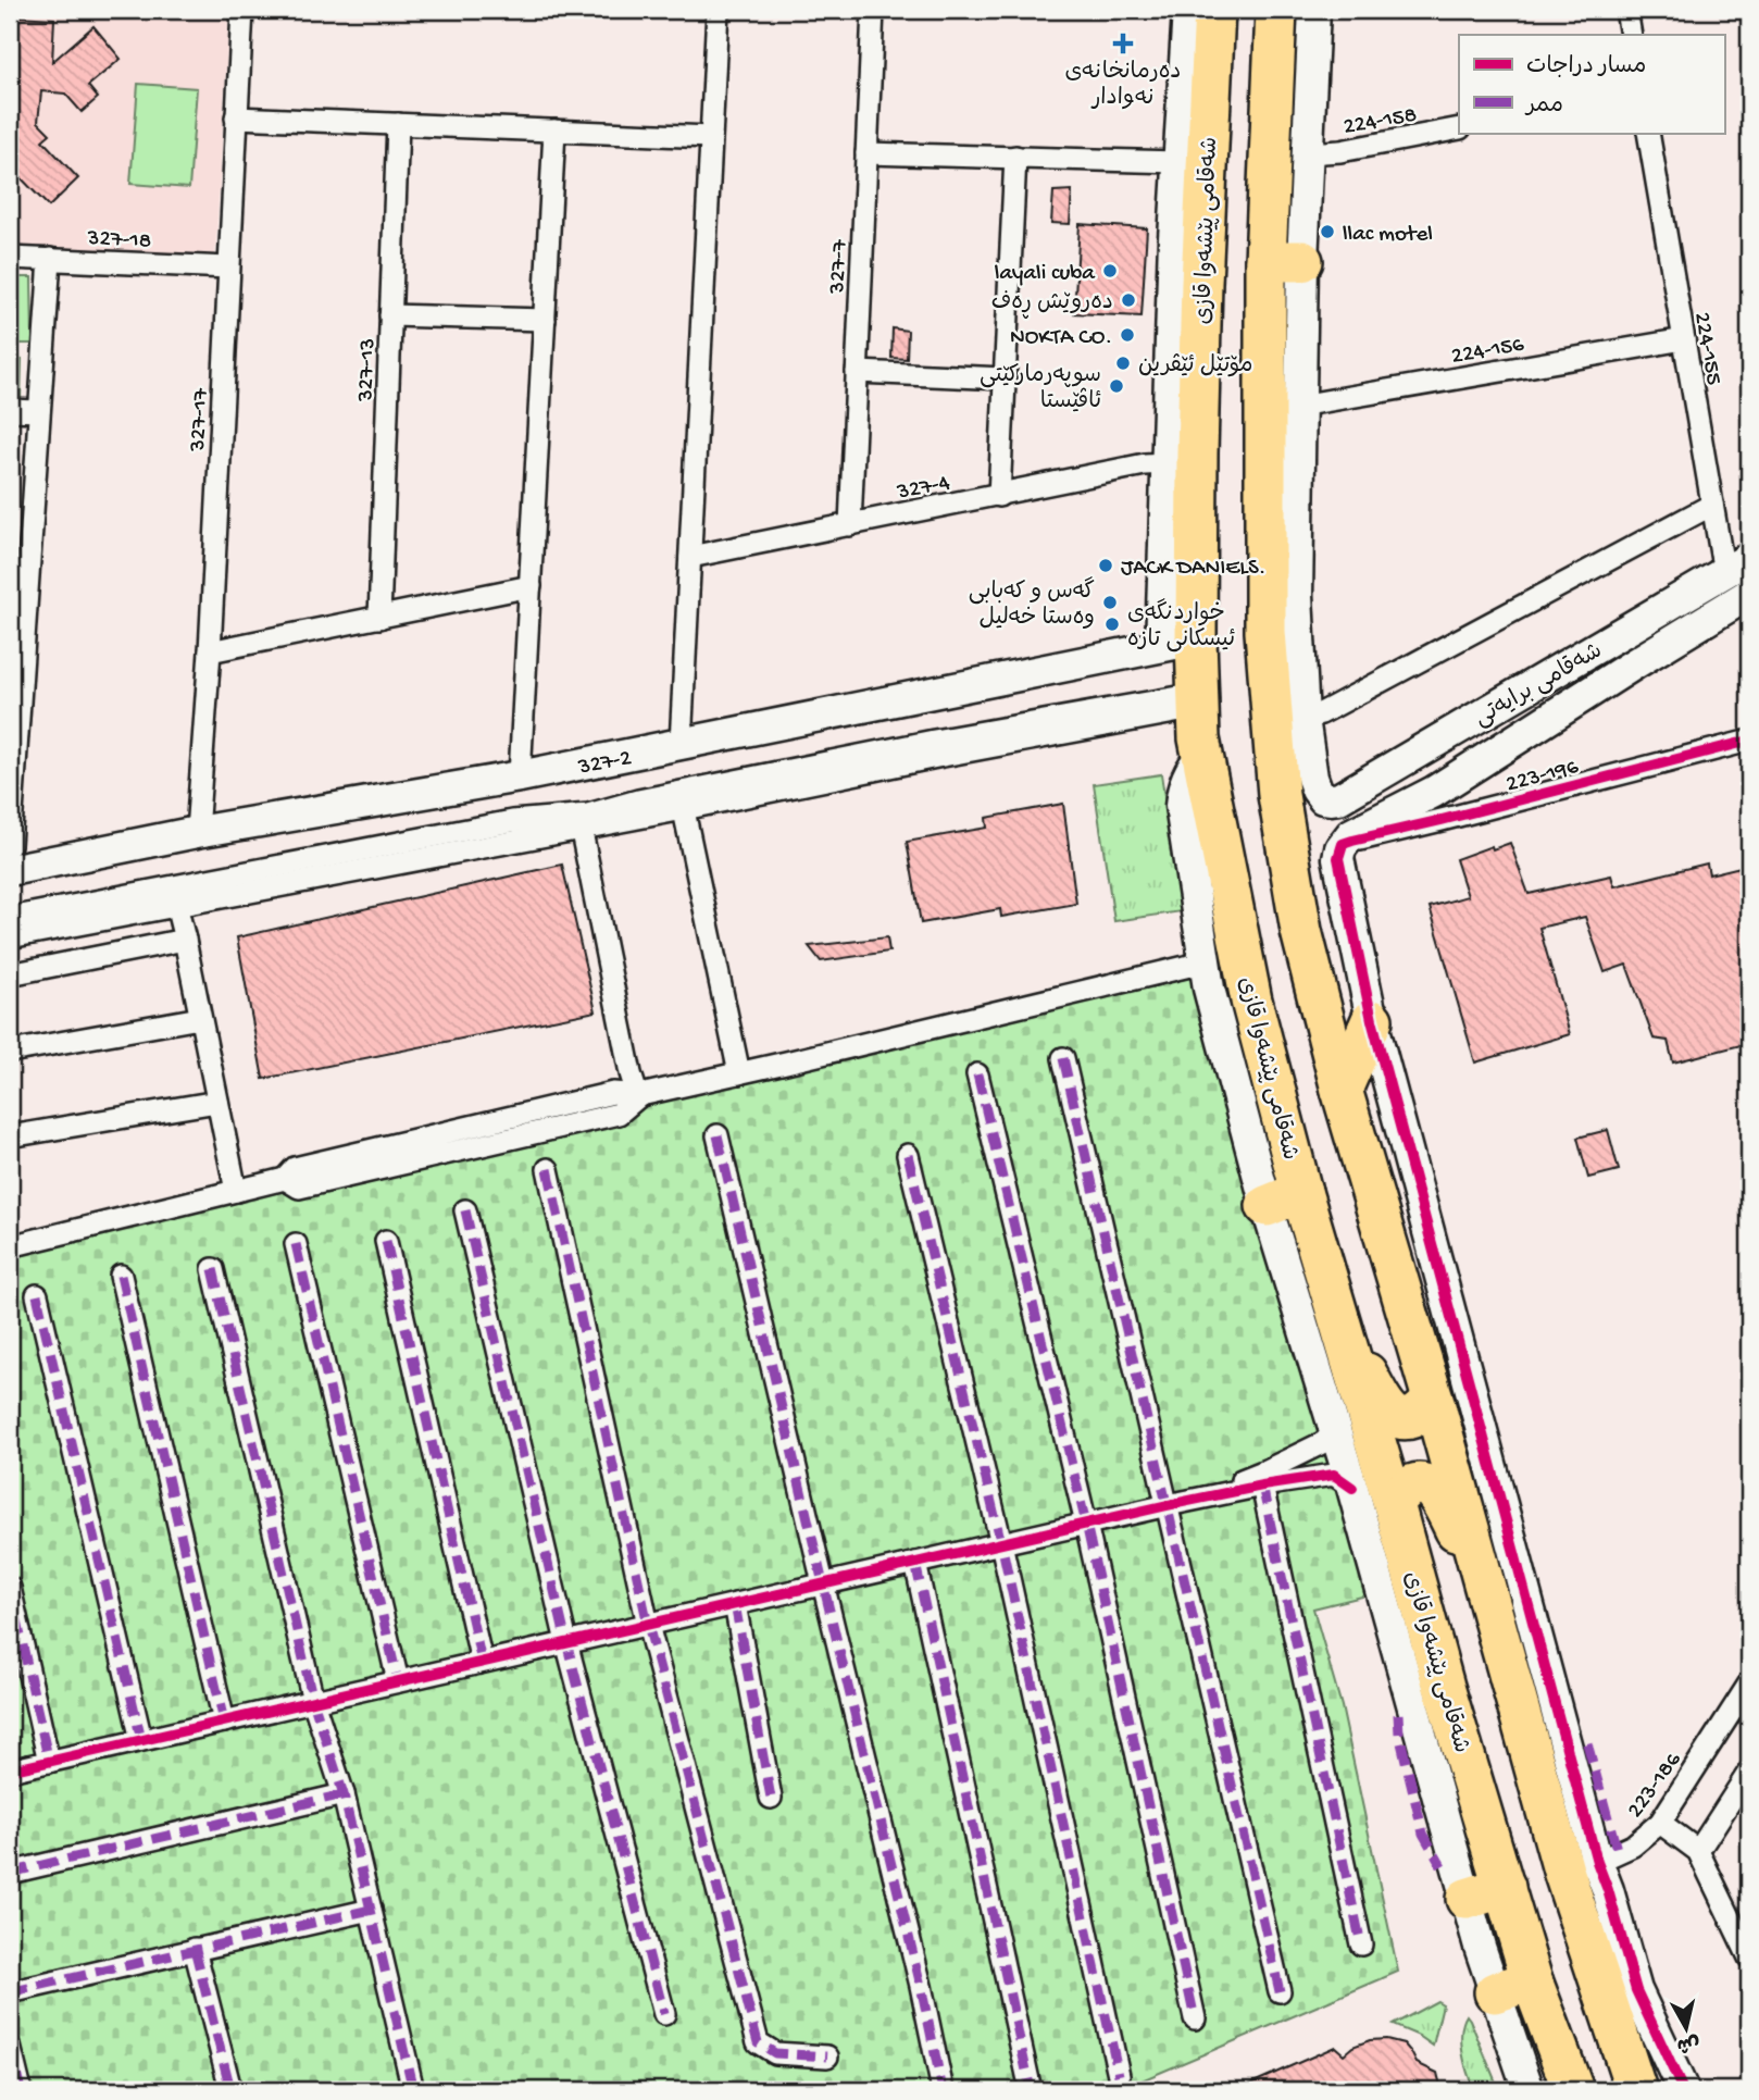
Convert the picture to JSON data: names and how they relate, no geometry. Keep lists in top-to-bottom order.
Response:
{
  "streets": {
    "highway": ["شەقامی پێشەوا قازی"],
    "street": [
      "224-158",
      "327-18",
      "327-7",
      "224-156",
      "224-155",
      "327-13",
      "327-17",
      "327-4",
      "شەقامی برایەتی",
      "327-2",
      "223-196",
      "223-186"
    ]
  },
  "crossings": [
    ["شەقامی پێشەوا قازی", "327-2"],
    ["327-18", "327-17"],
    ["327-7", "327-4"],
    ["224-156", "224-155"],
    ["224-155", "شەقامی برایەتی"],
    ["327-17", "327-2"],
    ["شەقامی برایەتی", "223-196"]
  ],
  "places": {
    "health": ["دەرمانخانەی نەوادار"],
    "other": [
      "llac motel",
      "layali cuba",
      "دەروێش ڕەف",
      "NOKTA CO.",
      "مۆتێل ئێڤرین",
      "سوپەرمارکێتی ئاڤێستا",
      "JACK DANIELS.",
      "گەس و کەبابی وەستا خەلیل",
      "خواردنگەی ئیسکانی تازە"
    ]
  },
  "legend": ["مسار دراجات", "ممر"],
  "north": "bottom"
}
